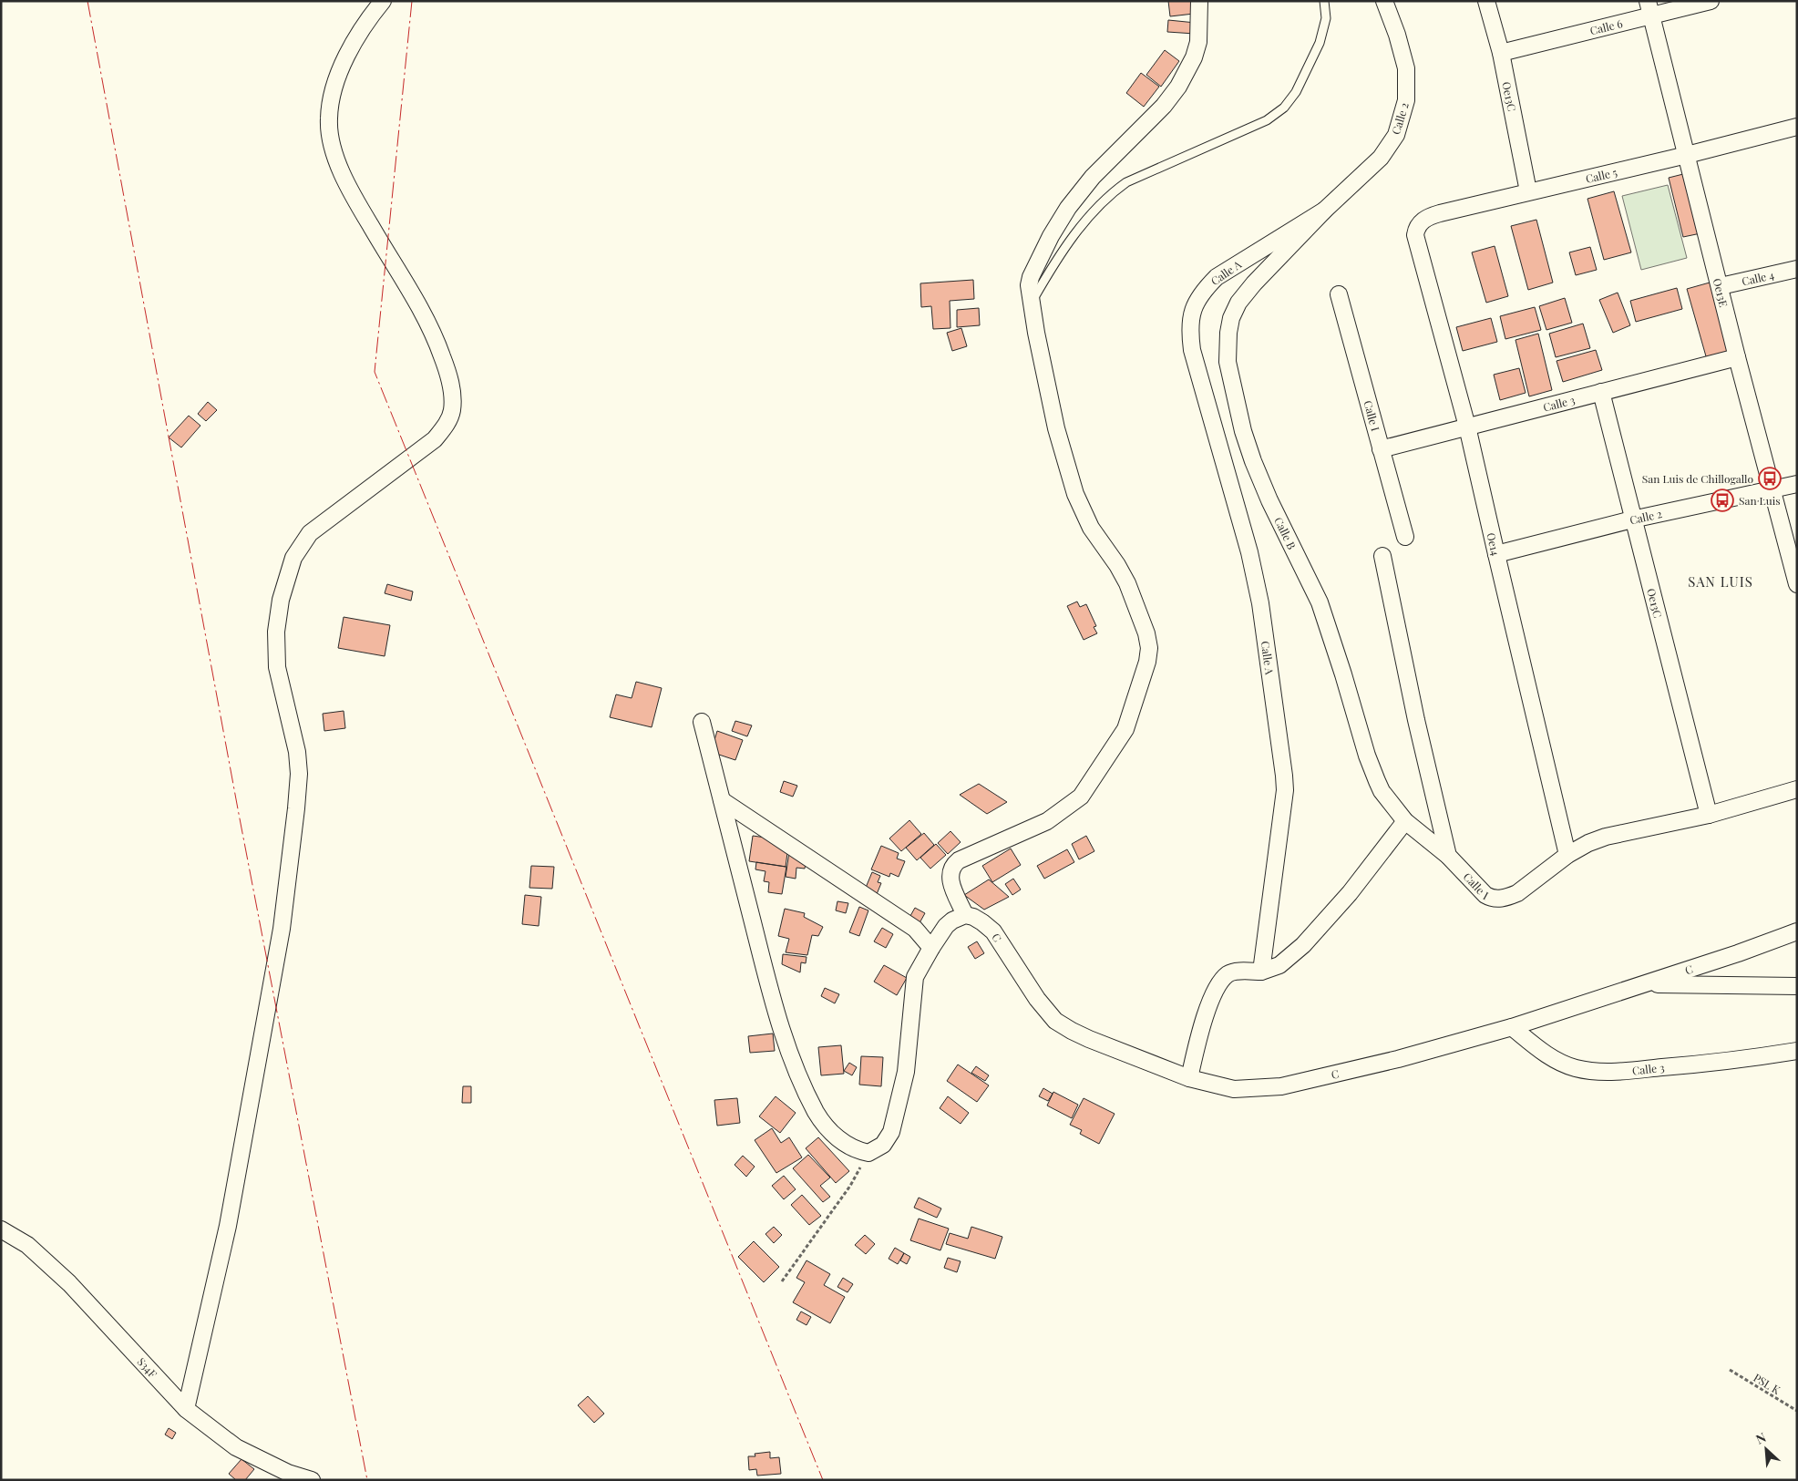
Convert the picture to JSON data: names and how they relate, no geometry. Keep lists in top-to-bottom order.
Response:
{
  "streets": {
    "street": [
      "Calle 6",
      "Oe13C",
      "Calle 2",
      "Calle 5",
      "Calle A",
      "Calle 4",
      "Oe13E",
      "Calle 3",
      "Calle I",
      "Calle B",
      "Oe14",
      "C",
      "S34F"
    ],
    "path": ["PSL K"]
  },
  "crossings": [
    ["Calle 6", "Oe13C"],
    ["Calle 6", "Oe13E"],
    ["Oe13C", "Calle 2"],
    ["Oe13C", "Calle 5"],
    ["Oe13C", "Calle 3"],
    ["Oe13C", "Calle I"],
    ["Calle 2", "Calle A"],
    ["Calle 2", "Oe13E"],
    ["Calle 2", "Calle B"],
    ["Calle 2", "Oe14"],
    ["Calle 5", "Oe13E"],
    ["Calle 5", "Oe14"],
    ["Calle A", "Calle B"],
    ["Calle 4", "Oe13E"],
    ["Oe13E", "Calle 3"],
    ["Calle 3", "Calle I"],
    ["Calle 3", "Oe14"],
    ["Calle 3", "C"],
    ["Calle I", "Calle B"],
    ["Calle I", "Oe14"]
  ],
  "districts": ["SAN LUIS"],
  "places": {
    "bus stop": ["San Luis de Chillogallo", "San Luis"]
  },
  "north": "top left"
}
